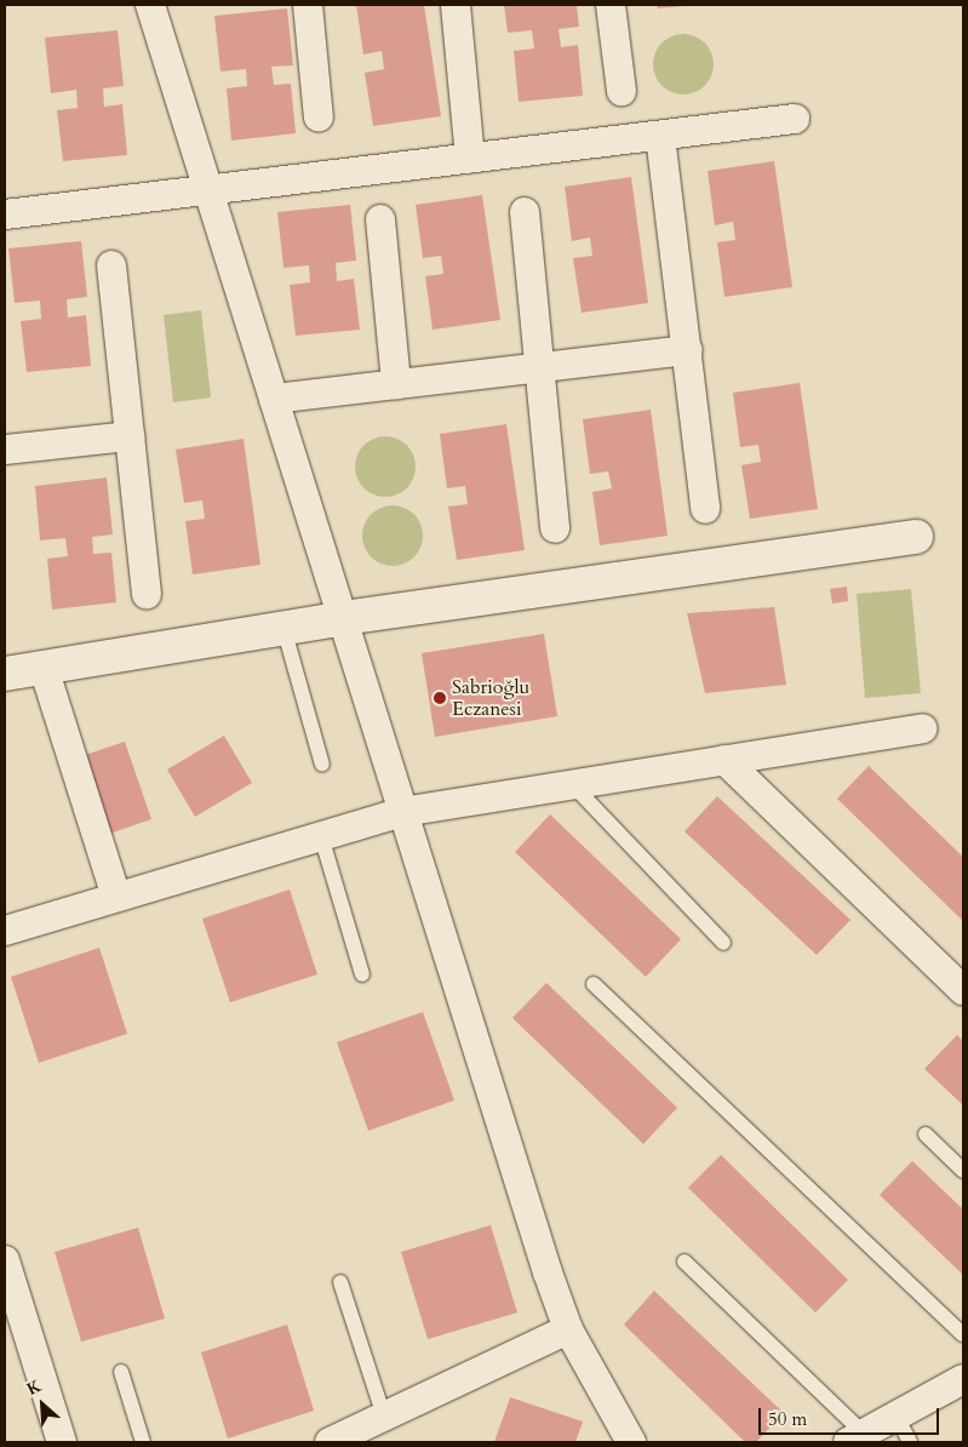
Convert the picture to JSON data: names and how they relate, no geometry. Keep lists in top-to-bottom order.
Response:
{
  "places": ["Sabrioğlu Eczanesi"],
  "scale_bar": "50 m",
  "north": "top left"
}
